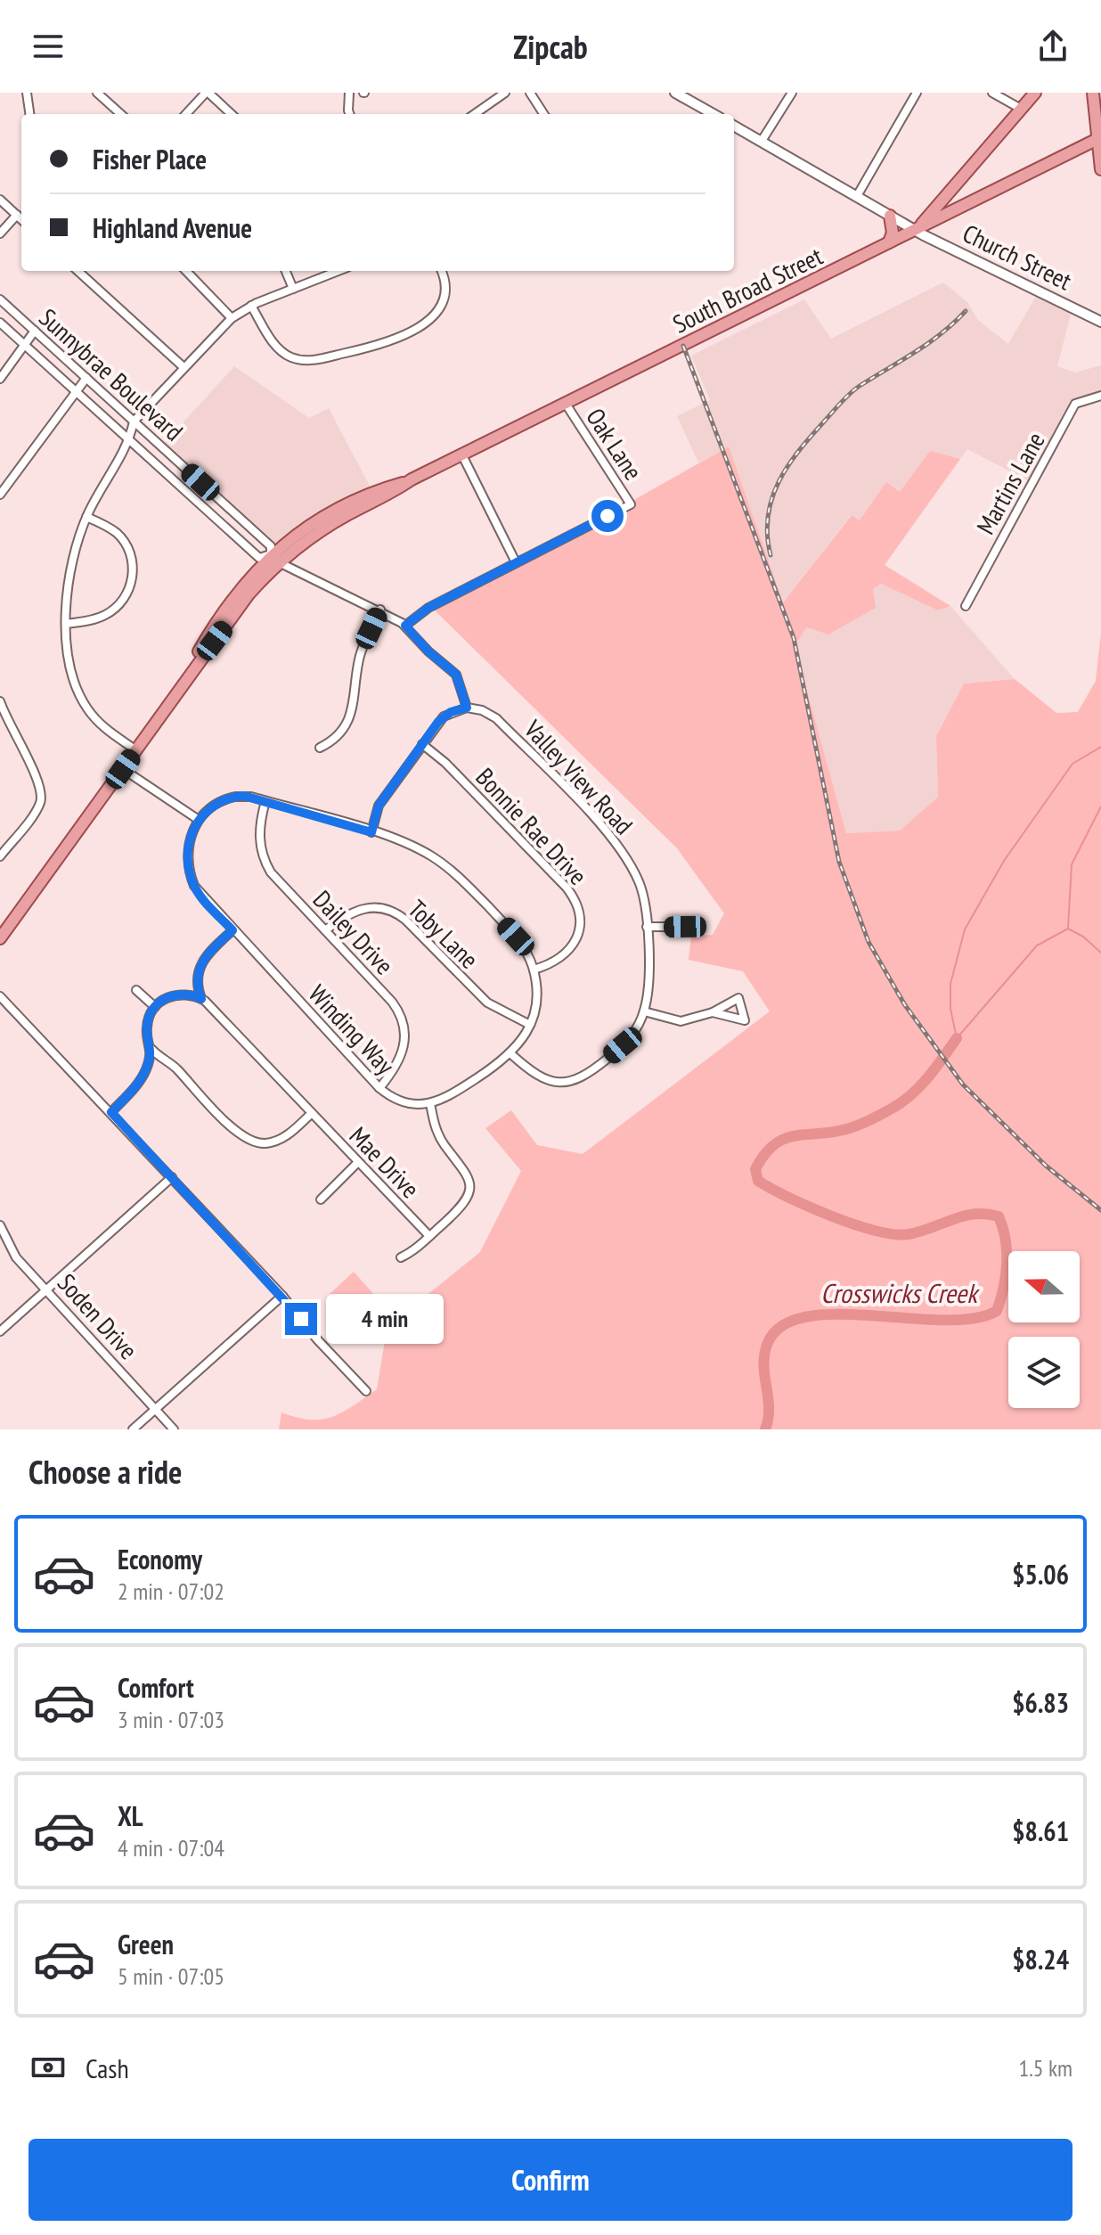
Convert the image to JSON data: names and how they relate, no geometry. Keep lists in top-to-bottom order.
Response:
{
  "streets": {
    "main road": ["South Broad Street"],
    "street": [
      "Church Street",
      "Sunnybrae Boulevard",
      "Oak Lane",
      "Martins Lane",
      "Valley View Road",
      "Bonnie Rae Drive",
      "Dailey Drive",
      "Toby Lane",
      "Winding Way",
      "Mae Drive",
      "Soden Drive"
    ]
  },
  "crossings": [
    ["Church Street", "South Broad Street"],
    ["South Broad Street", "Sunnybrae Boulevard"],
    ["South Broad Street", "Oak Lane"],
    ["Dailey Drive", "Toby Lane"],
    ["Dailey Drive", "Winding Way"]
  ],
  "water": ["Crosswicks Creek"],
  "north": "left",
  "page": {
    "header": "Zipcab",
    "banner": ["Fisher Place", "Highland Avenue"],
    "bubble": "4 min",
    "heading": "Choose a ride",
    "list": [
      {
        "name": "Economy",
        "note": "2 min · 07:02",
        "value": "$5.06"
      },
      {
        "name": "Comfort",
        "note": "3 min · 07:03",
        "value": "$6.83"
      },
      {
        "name": "XL",
        "note": "4 min · 07:04",
        "value": "$8.61"
      },
      {
        "name": "Green",
        "note": "5 min · 07:05",
        "value": "$8.24"
      }
    ],
    "pay": ["Cash", "1.5 km"],
    "buttons": "Confirm"
  }
}
